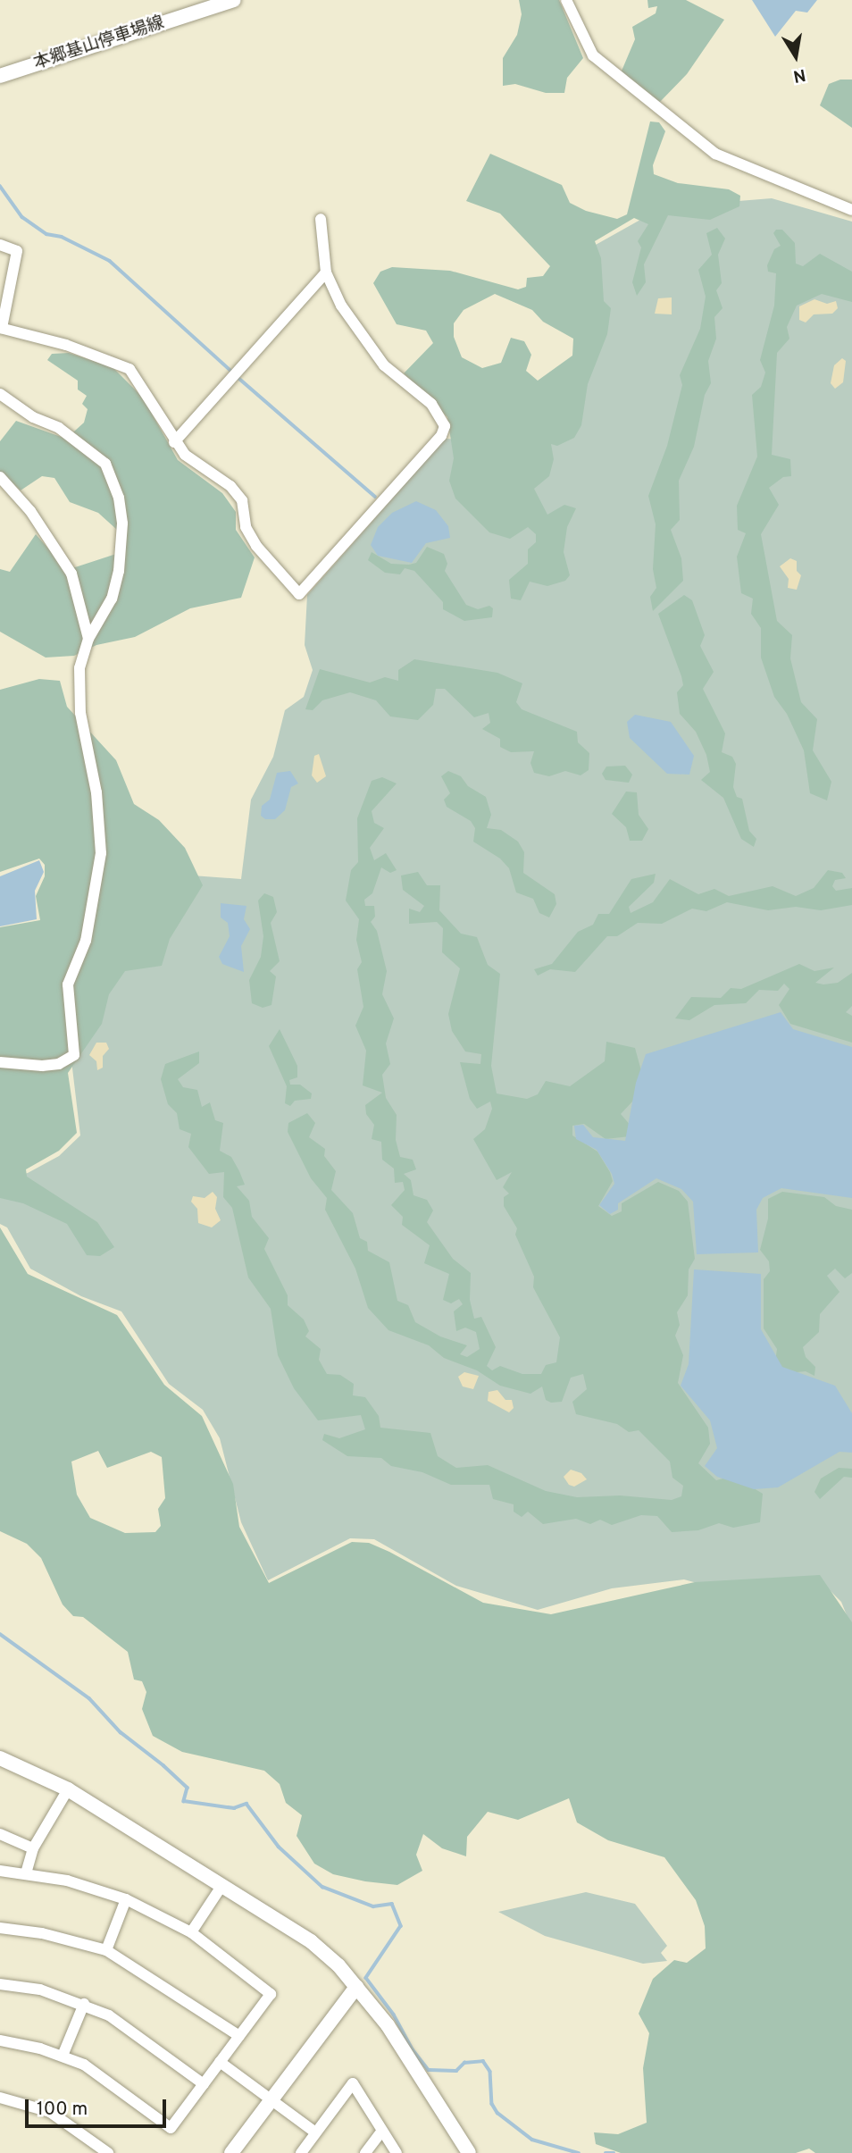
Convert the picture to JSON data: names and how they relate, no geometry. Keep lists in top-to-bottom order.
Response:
{
  "streets": {
    "street": ["本郷基山停車場線"]
  },
  "scale_bar": "100 m",
  "north": "bottom"
}
